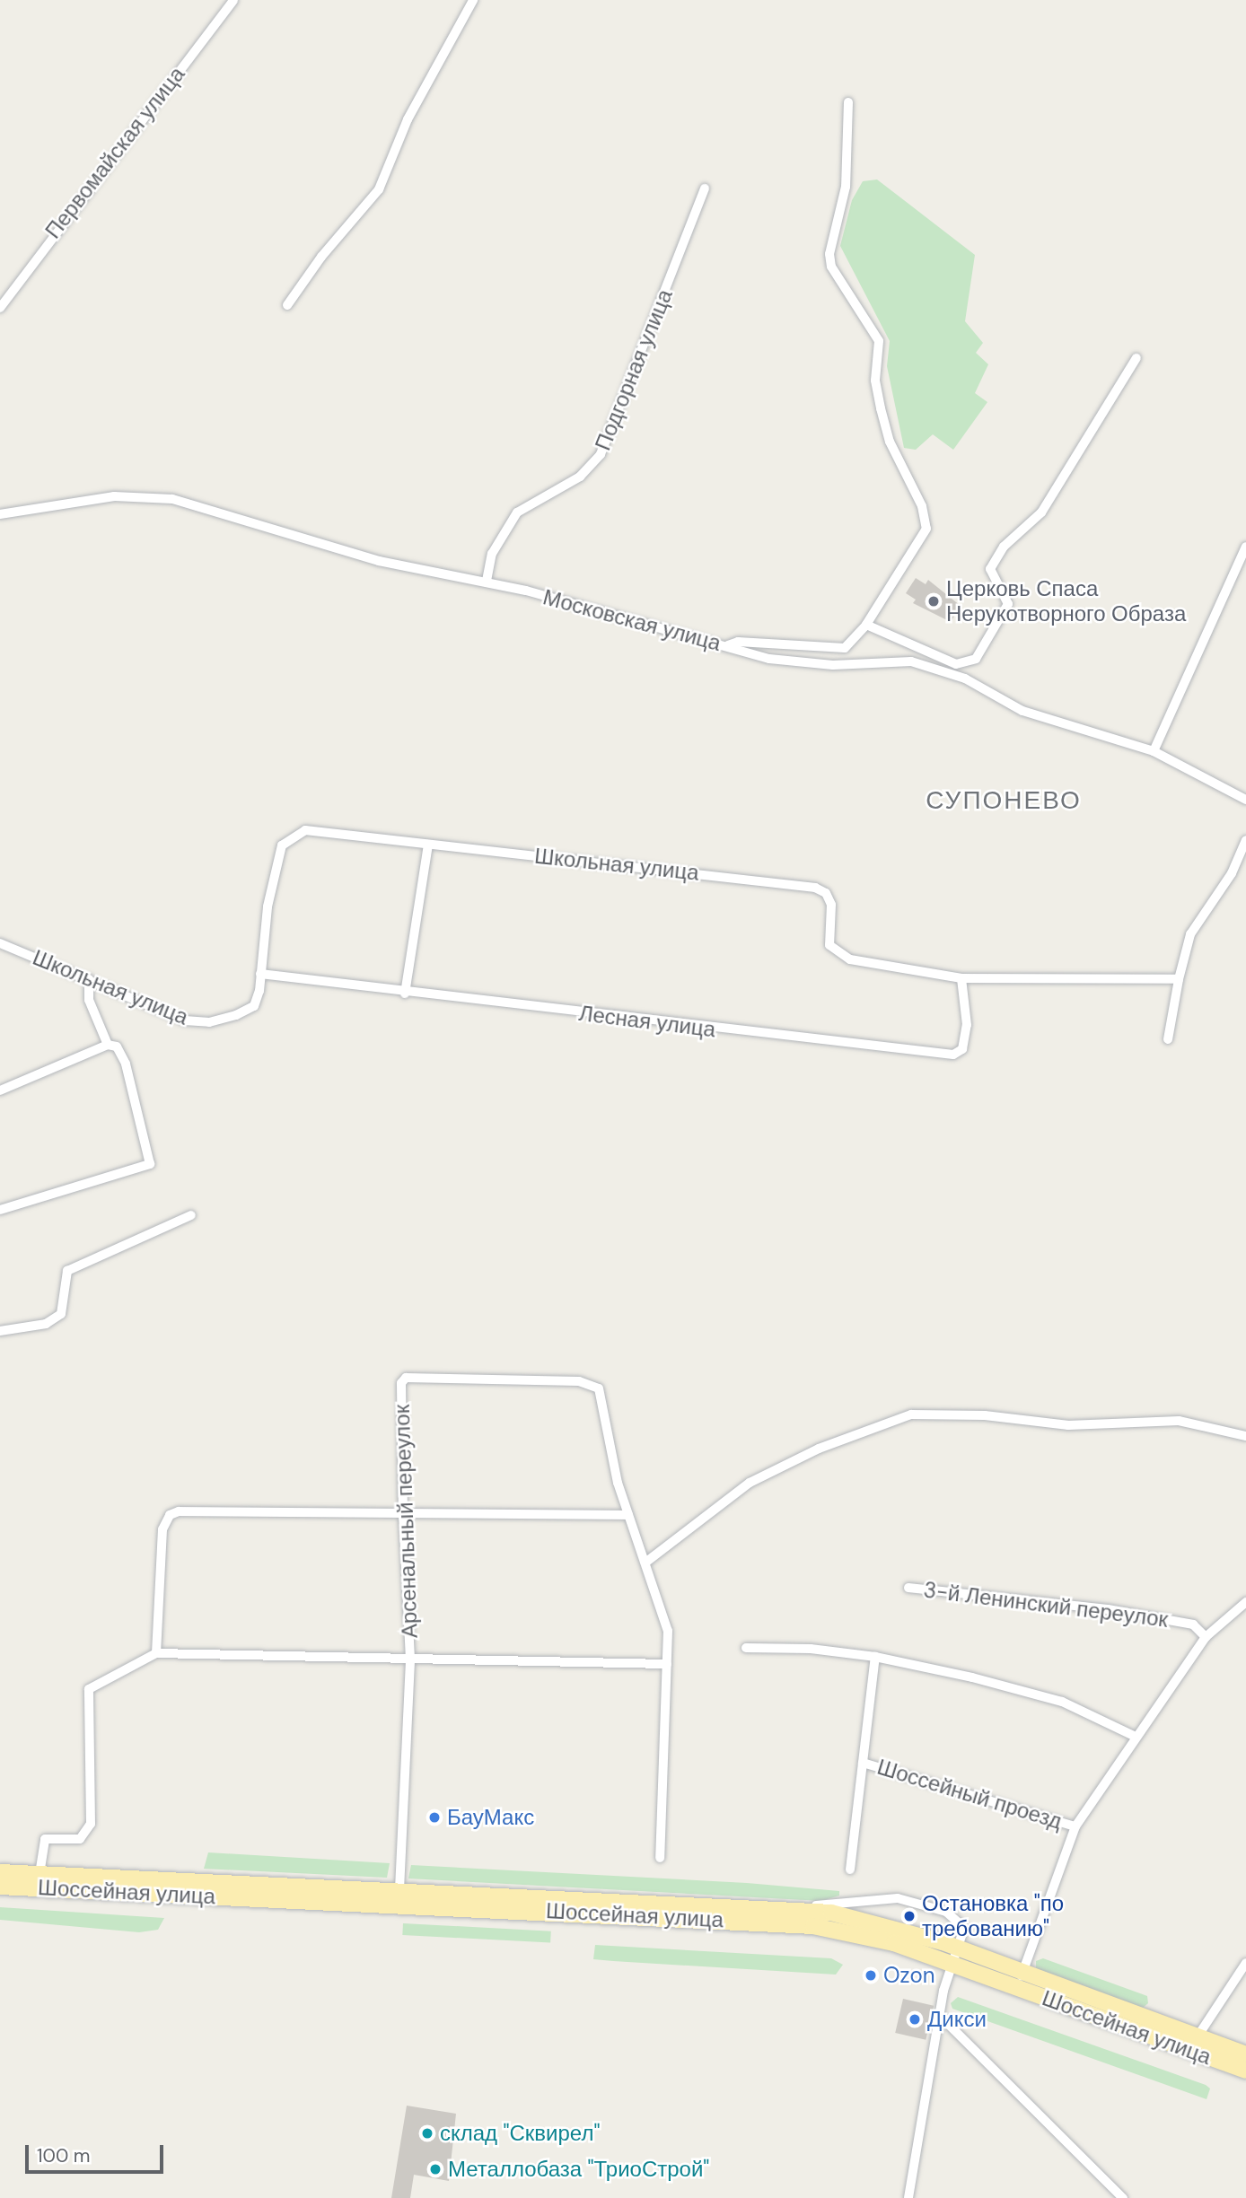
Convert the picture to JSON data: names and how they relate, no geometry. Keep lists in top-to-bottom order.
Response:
{
  "streets": {
    "main road": ["Шоссейная улица"],
    "street": [
      "Первомайская улица",
      "Подгорная улица",
      "Московская улица",
      "Школьная улица",
      "Лесная улица",
      "Арсенальный переулок",
      "3-й Ленинский переулок",
      "Шоссейный проезд"
    ]
  },
  "crossings": [
    ["Подгорная улица", "Московская улица"],
    ["Школьная улица", "Лесная улица"],
    ["Арсенальный переулок", "Шоссейная улица"]
  ],
  "districts": ["СУПОНЕВО"],
  "places": [
    "Церковь Спаса Нерукотворного Образа",
    "БауМакс",
    "Остановка \"по требованию\"",
    "Ozon",
    "Дикси",
    "склад \"Сквирел\"",
    "Металлобаза \"ТриоСтрой\""
  ],
  "scale_bar": "100 m"
}
